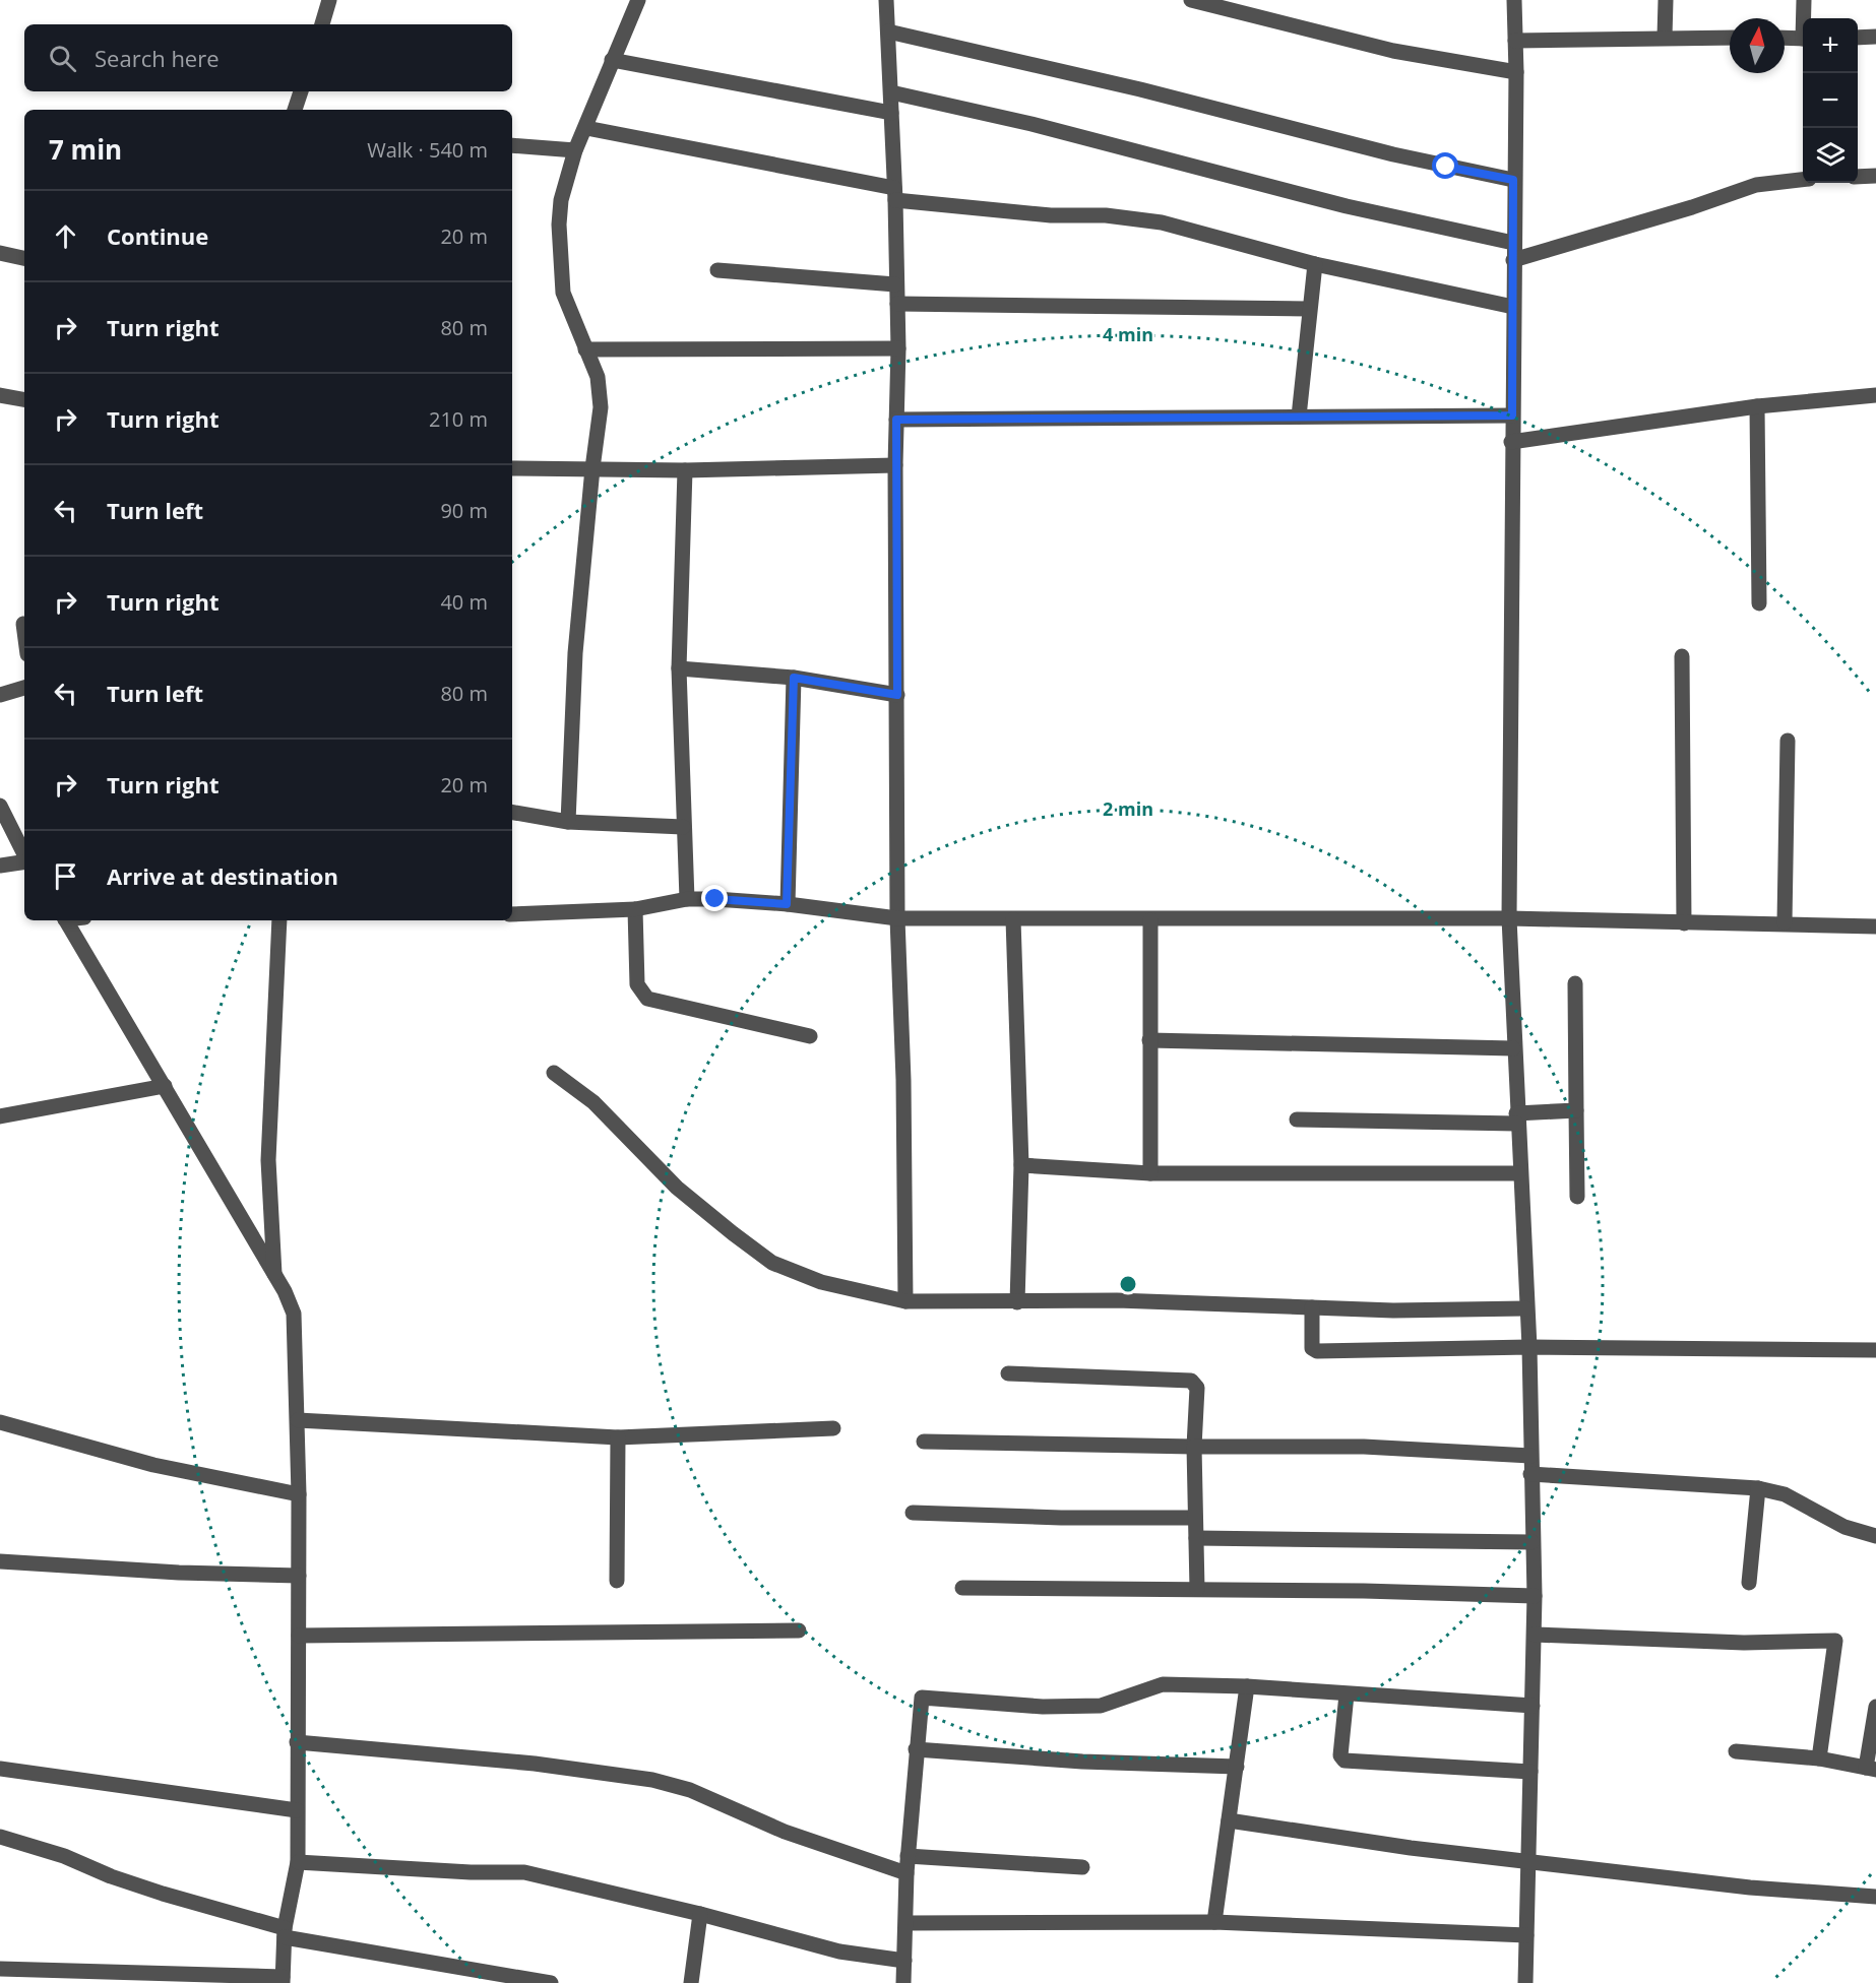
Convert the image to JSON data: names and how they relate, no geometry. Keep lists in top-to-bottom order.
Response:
{
  "north": "top",
  "page": {
    "map_buttons": ["+", "−"],
    "search": "Search here",
    "heading": ["7 min", "Walk · 540 m"],
    "list": [
      ["Continue", "20 m"],
      ["Turn right", "80 m"],
      ["Turn right", "210 m"],
      ["Turn left", "90 m"],
      ["Turn right", "40 m"],
      ["Turn left", "80 m"],
      ["Turn right", "20 m"],
      "Arrive at destination"
    ]
  },
  "rings": ["4 min", "2 min"]
}
